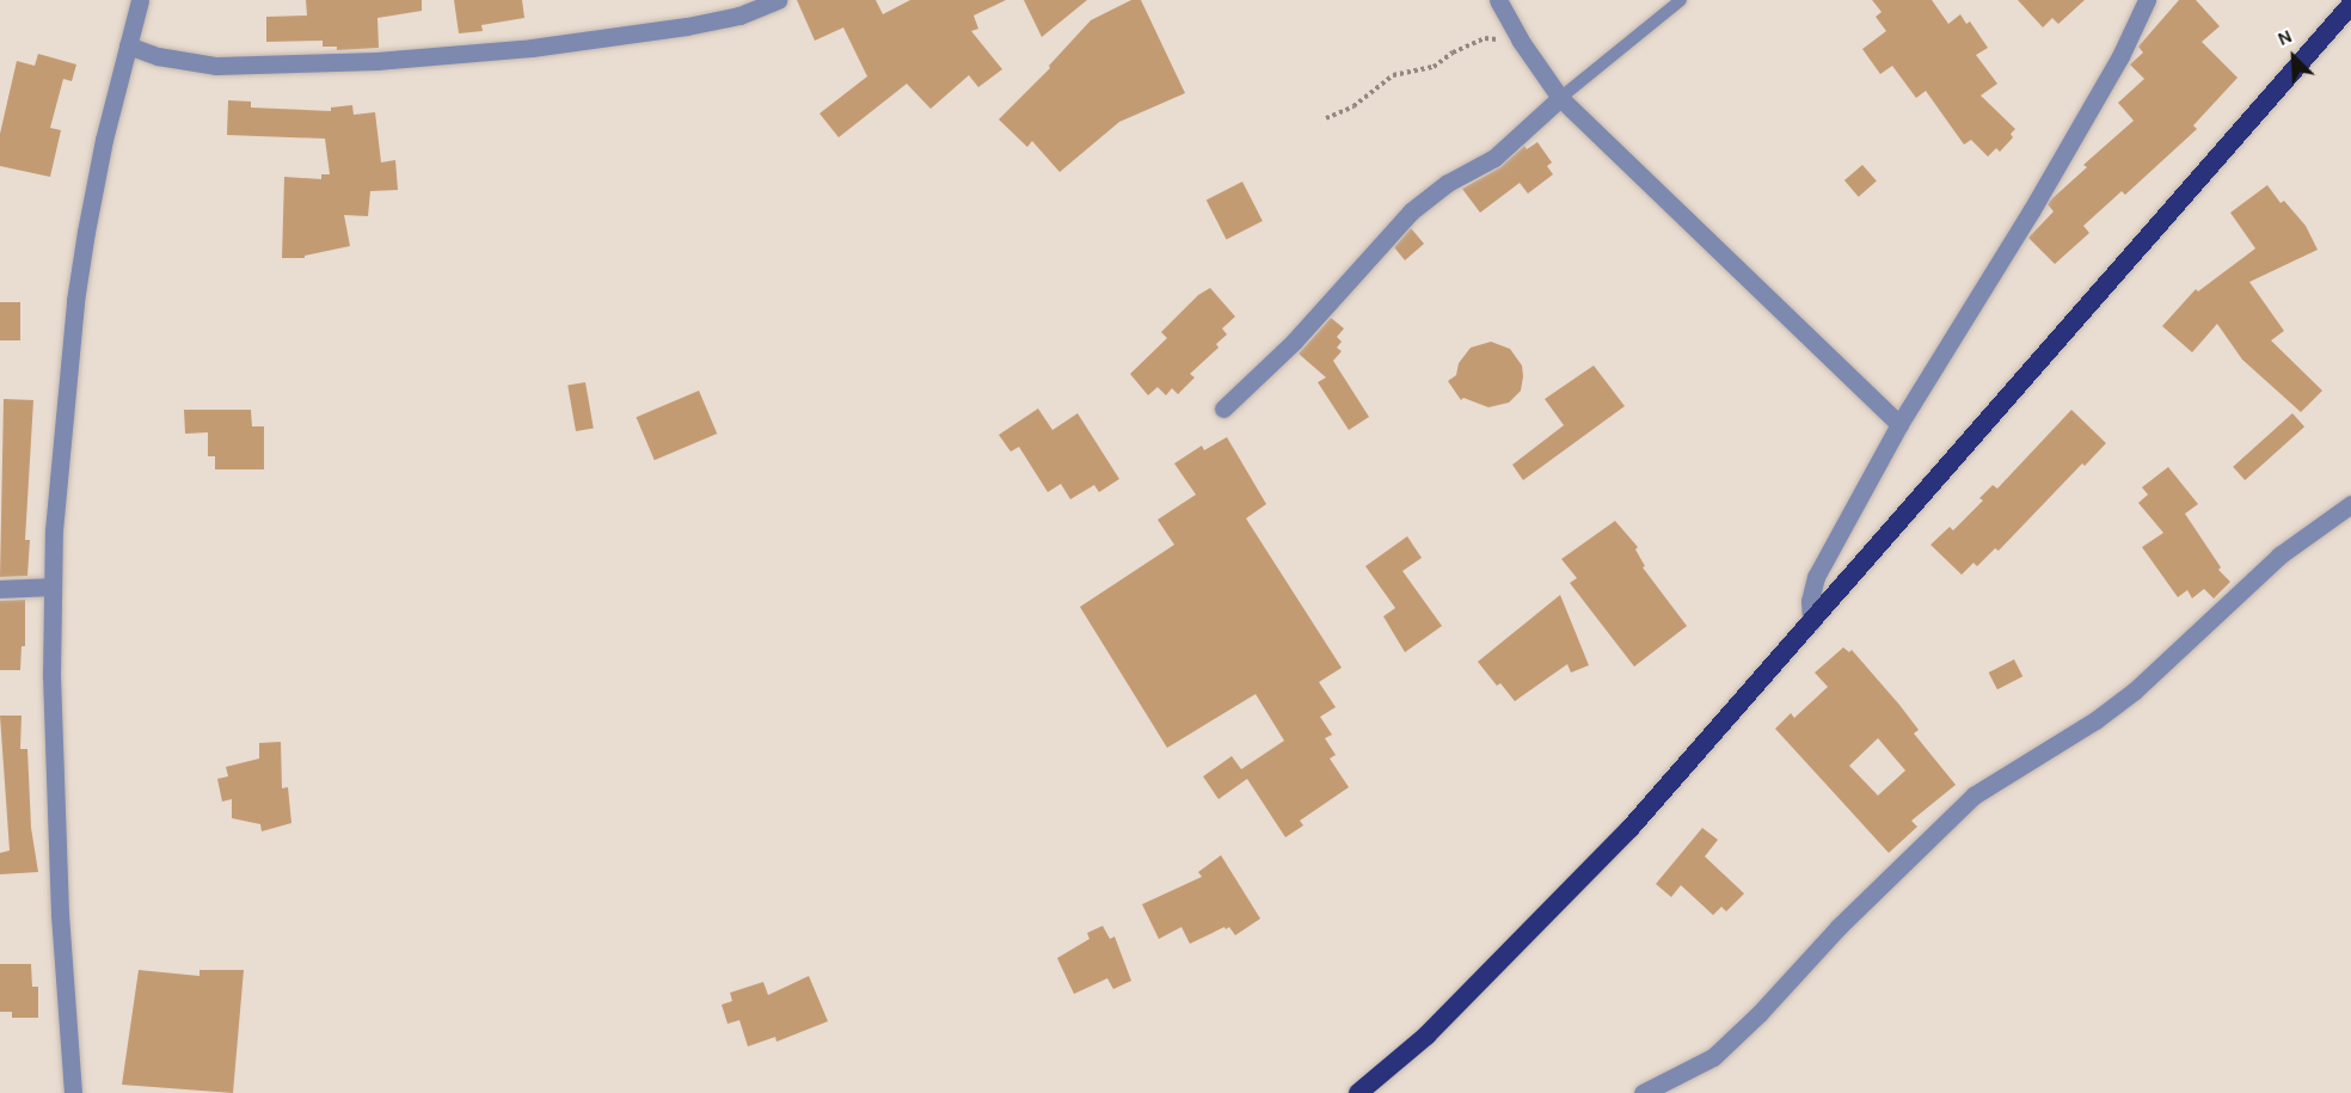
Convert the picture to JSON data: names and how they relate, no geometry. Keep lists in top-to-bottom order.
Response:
{
  "north": "top left"
}
